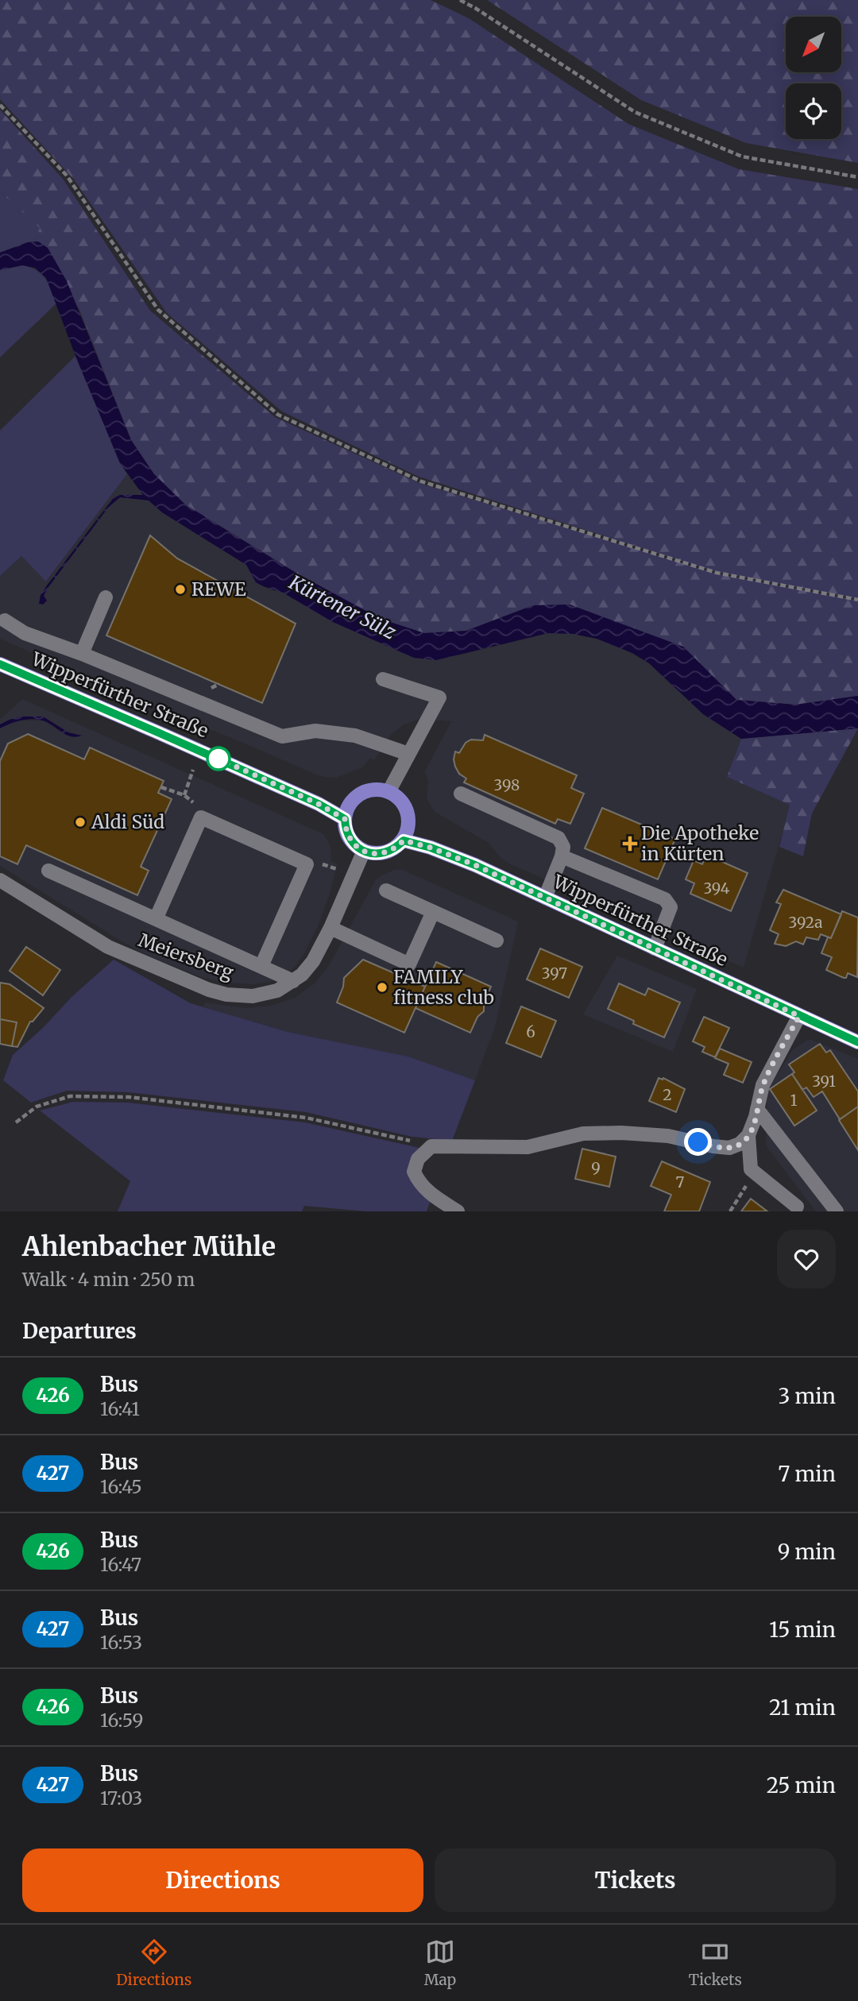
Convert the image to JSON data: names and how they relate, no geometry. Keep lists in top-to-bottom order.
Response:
{
  "streets": {
    "main road": ["Wipperfürther Straße"],
    "street": ["Meiersberg"]
  },
  "crossings": [
    ["Wipperfürther Straße", "Meiersberg"]
  ],
  "water": ["Kürtener Sülz"],
  "places": {
    "other": ["REWE", "Aldi Süd", "FAMILY fitness club"],
    "health": ["Die Apotheke in Kürten"]
  },
  "lines": ["bus line 426"],
  "house_numbers": [
    "398",
    "394",
    "392a",
    "397",
    "6",
    "391",
    "2",
    "1",
    "9",
    "7"
  ],
  "north": "bottom left",
  "page": {
    "heading": [
      ["Ahlenbacher Mühle", "Walk · 4 min · 250 m"],
      "Departures"
    ],
    "list": [
      {
        "mark": "426",
        "name": "Bus",
        "note": "16:41",
        "value": "3 min"
      },
      {
        "mark": "427",
        "name": "Bus",
        "note": "16:45",
        "value": "7 min"
      },
      {
        "mark": "426",
        "name": "Bus",
        "note": "16:47",
        "value": "9 min"
      },
      {
        "mark": "427",
        "name": "Bus",
        "note": "16:53",
        "value": "15 min"
      },
      {
        "mark": "426",
        "name": "Bus",
        "note": "16:59",
        "value": "21 min"
      },
      {
        "mark": "427",
        "name": "Bus",
        "note": "17:03",
        "value": "25 min"
      }
    ],
    "buttons": ["Directions", "Tickets"],
    "tabs": ["Directions", "Map", "Tickets"]
  }
}
